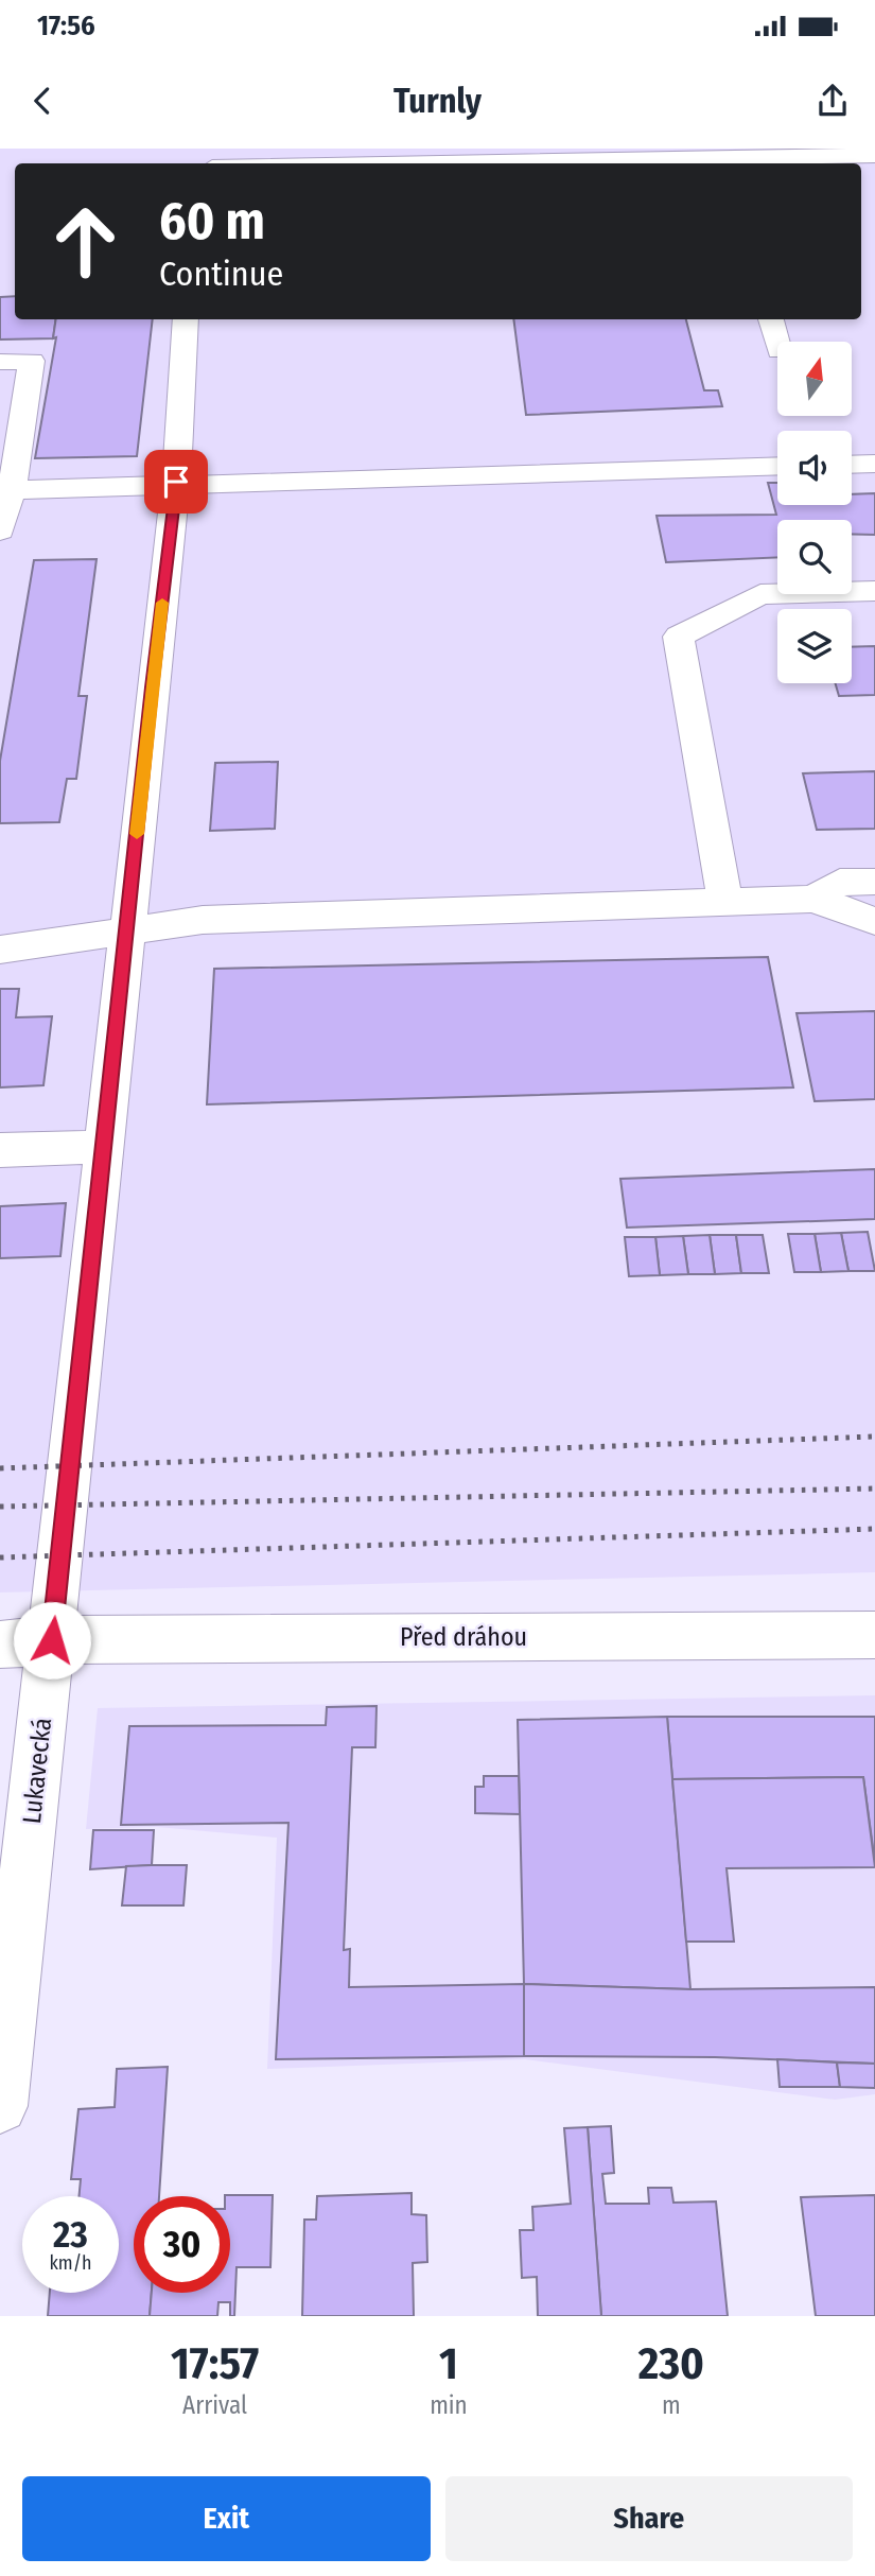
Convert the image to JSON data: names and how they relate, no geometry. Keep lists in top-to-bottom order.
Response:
{
  "streets": {
    "street": ["Před dráhou", "Lukavecká"]
  },
  "crossings": [
    ["Před dráhou", "Lukavecká"]
  ],
  "north": "top",
  "page": {
    "status": "17:56",
    "header": "Turnly",
    "turn": ["60 m", "Continue"],
    "speed": "23 km/h",
    "limit": "30",
    "eta": [
      "17:57",
      "Arrival",
      "1",
      "min",
      "230",
      "m"
    ],
    "buttons": ["Exit", "Share"]
  }
}
